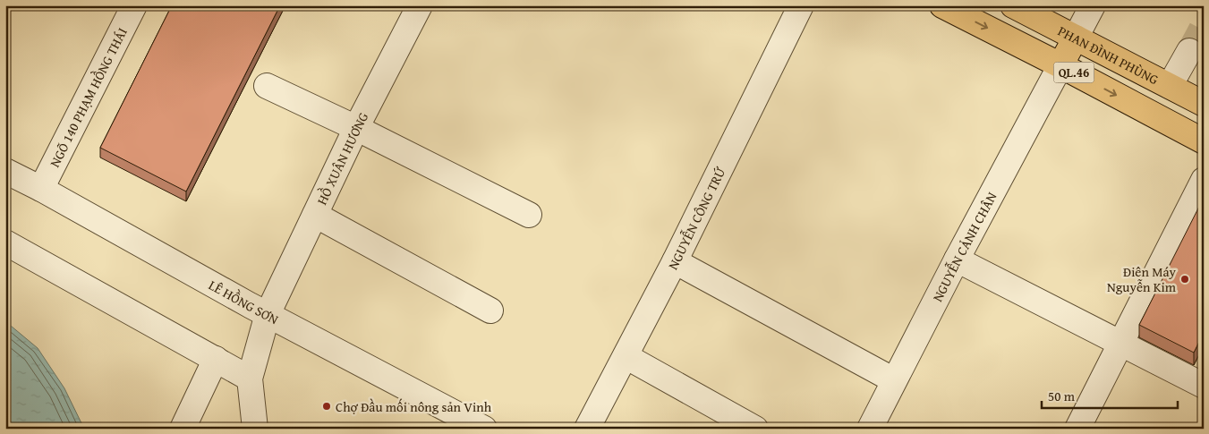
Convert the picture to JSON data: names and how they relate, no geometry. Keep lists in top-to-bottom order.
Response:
{
  "streets": {
    "main road": ["PHAN ĐÌNH PHÙNG", "QL.46"],
    "street": [
      "NGÕ 140 PHẠM HỒNG THÁI",
      "HỒ XUÂN HƯƠNG",
      "NGUYỄN CÔNG TRỨ",
      "NGUYỄN CẢNH CHÂN",
      "LÊ HỒNG SƠN"
    ]
  },
  "crossings": [
    ["QL.46", "NGUYỄN CẢNH CHÂN"],
    ["NGÕ 140 PHẠM HỒNG THÁI", "LÊ HỒNG SƠN"],
    ["HỒ XUÂN HƯƠNG", "LÊ HỒNG SƠN"]
  ],
  "places": ["Điện Máy Nguyễn Kim", "Chợ Đầu mối nông sản Vinh"],
  "scale_bar": "50 m"
}
